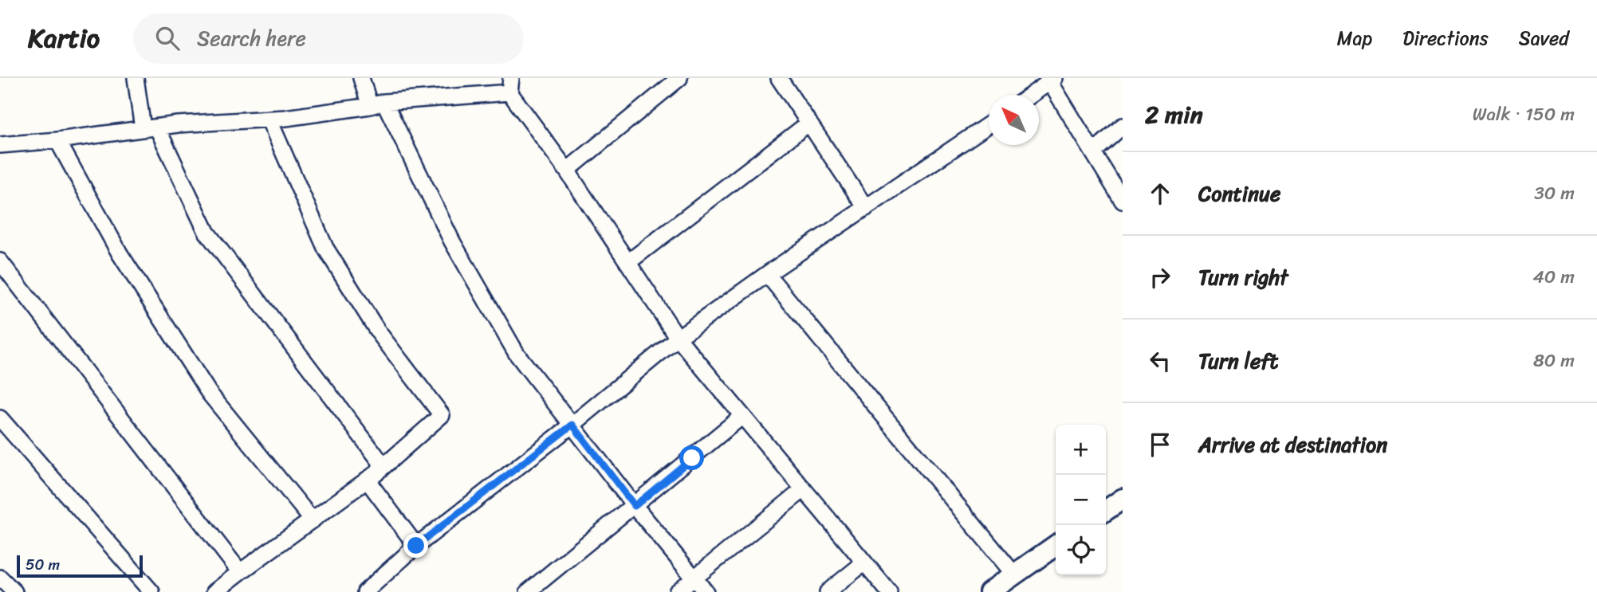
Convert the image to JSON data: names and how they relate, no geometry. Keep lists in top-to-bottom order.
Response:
{
  "scale_bar": "50 m",
  "north": "top left",
  "page": {
    "header": "Kartio",
    "search": "Search here",
    "nav": ["Map", "Directions", "Saved"],
    "heading": ["2 min", "Walk · 150 m"],
    "list": [
      ["Continue", "30 m"],
      ["Turn right", "40 m"],
      ["Turn left", "80 m"],
      "Arrive at destination"
    ],
    "map_buttons": ["+", "−"],
    "scale": "50 m"
  }
}
